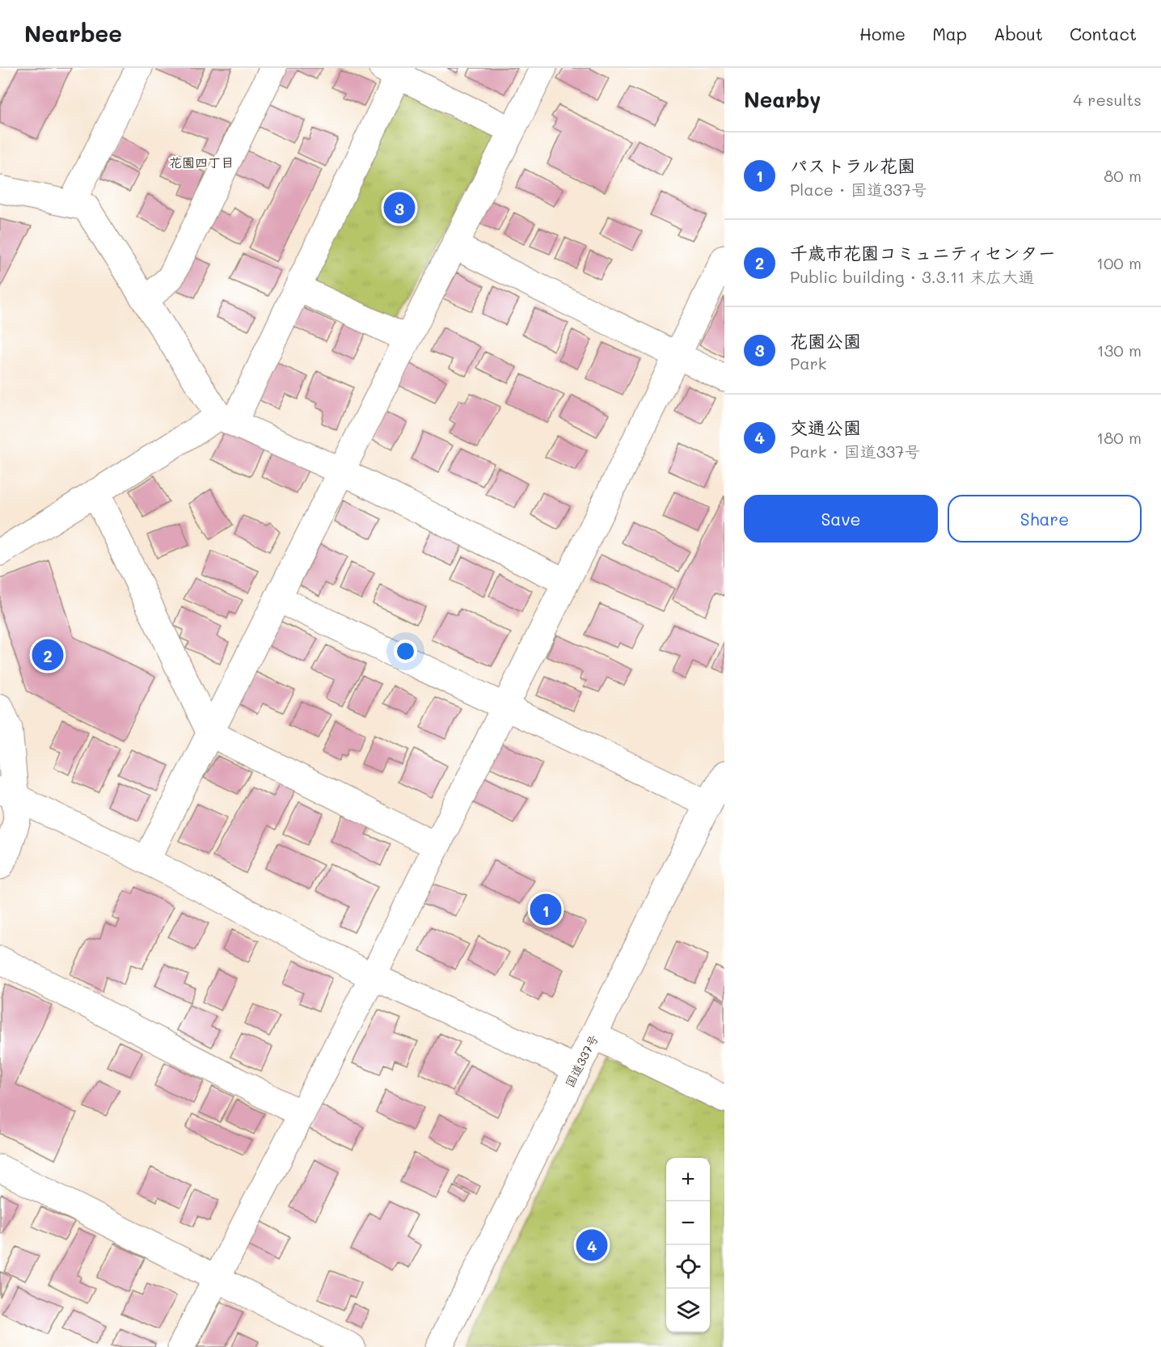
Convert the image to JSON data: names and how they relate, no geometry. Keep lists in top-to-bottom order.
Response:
{
  "streets": {
    "main road": ["国道337号"]
  },
  "districts": ["花園四丁目"],
  "page": {
    "header": "Nearbee",
    "nav": [
      "Home",
      "Map",
      "About",
      "Contact"
    ],
    "heading": ["Nearby", "4 results"],
    "list": [
      {
        "mark": "1",
        "name": "パストラル花園",
        "note": "Place · 国道337号",
        "value": "80 m"
      },
      {
        "mark": "2",
        "name": "千歳市花園コミュニティセンター",
        "note": "Public building · 3.3.11 末広大通",
        "value": "100 m"
      },
      {
        "mark": "3",
        "name": "花園公園",
        "note": "Park",
        "value": "130 m"
      },
      {
        "mark": "4",
        "name": "交通公園",
        "note": "Park · 国道337号",
        "value": "180 m"
      }
    ],
    "pins": [
      "3",
      "2",
      "1",
      "4"
    ],
    "buttons": ["Save", "Share"],
    "map_buttons": ["+", "−"]
  }
}
